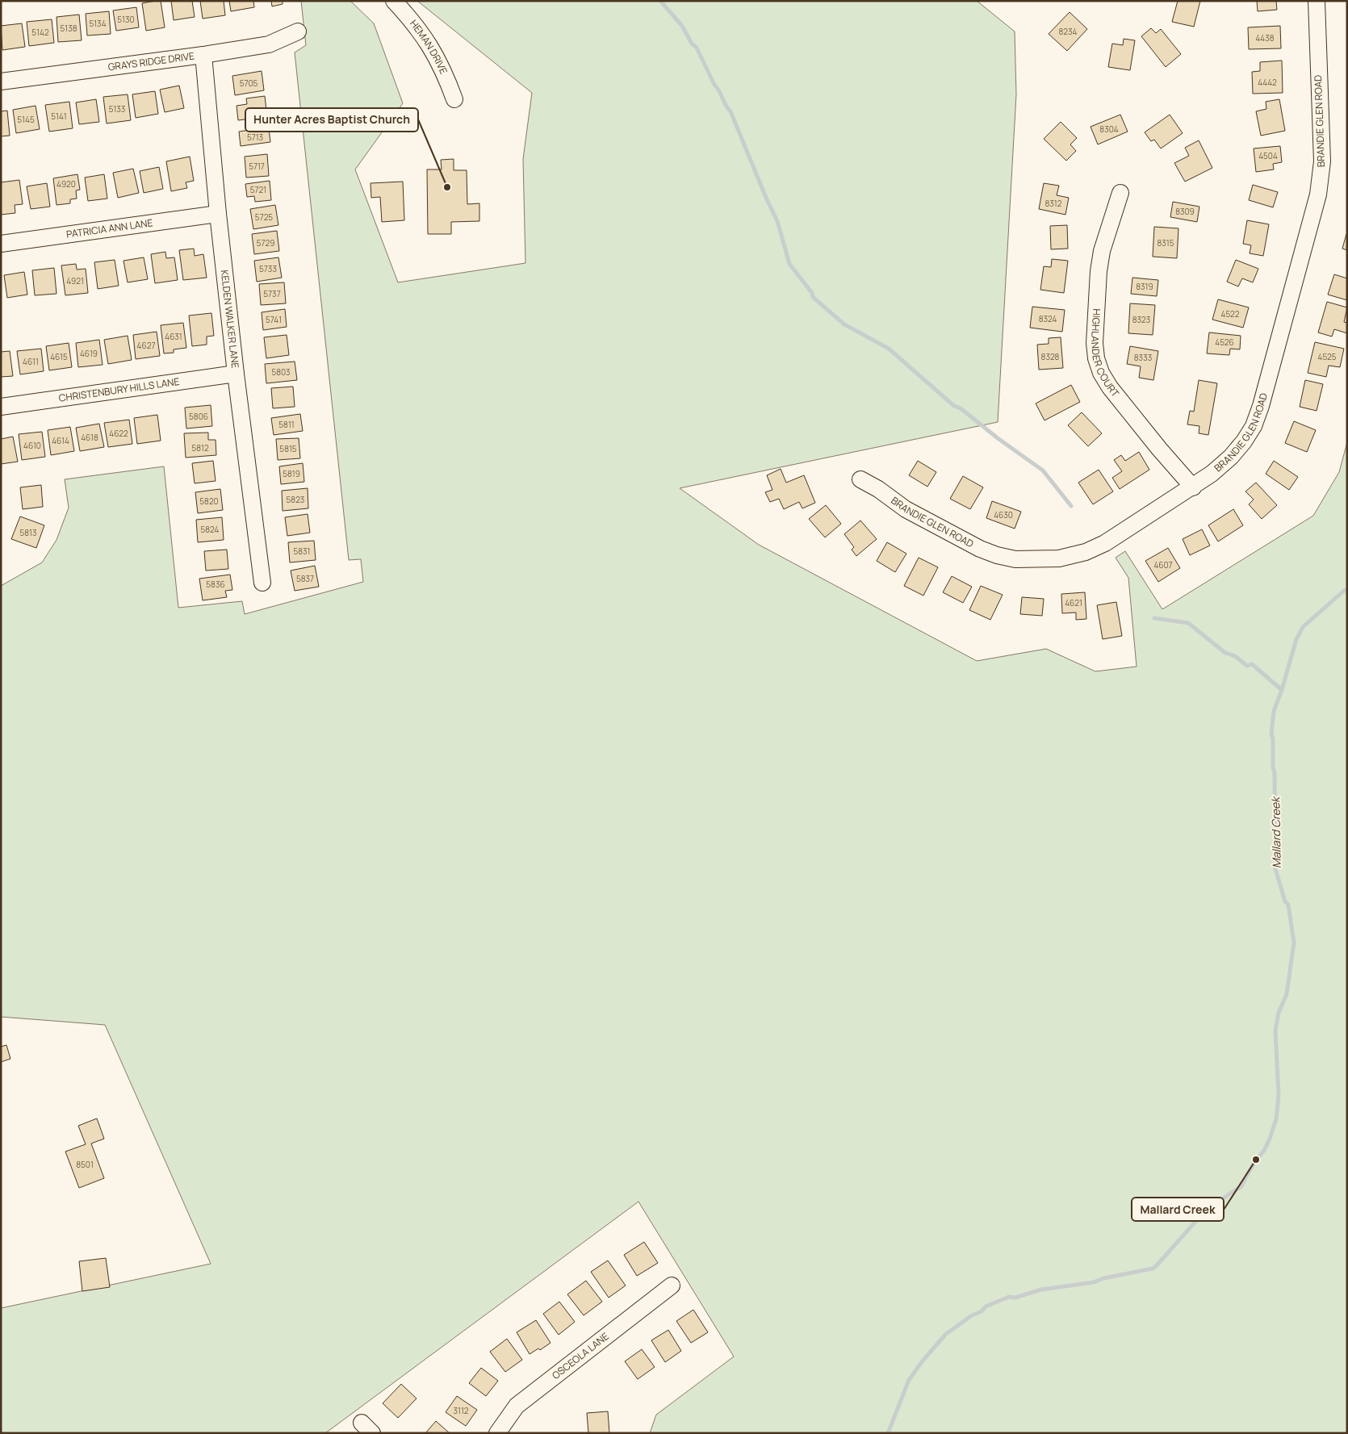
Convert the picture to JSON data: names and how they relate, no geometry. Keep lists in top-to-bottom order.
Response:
{
  "streets": {
    "street": [
      "HEMAN DRIVE",
      "GRAYS RIDGE DRIVE",
      "BRANDIE GLEN ROAD",
      "PATRICIA ANN LANE",
      "KELDEN WALKER LANE",
      "HIGHLANDER COURT",
      "CHRISTENBURY HILLS LANE",
      "OSCEOLA LANE"
    ]
  },
  "crossings": [
    ["GRAYS RIDGE DRIVE", "KELDEN WALKER LANE"],
    ["BRANDIE GLEN ROAD", "HIGHLANDER COURT"],
    ["PATRICIA ANN LANE", "KELDEN WALKER LANE"],
    ["KELDEN WALKER LANE", "CHRISTENBURY HILLS LANE"]
  ],
  "water": ["Mallard Creek"],
  "places": ["Hunter Acres Baptist Church", "Mallard Creek"],
  "house_numbers": [
    "5130",
    "5134",
    "5138",
    "8234",
    "5142",
    "4438",
    "4442",
    "5705",
    "5133",
    "5141",
    "5145",
    "8304",
    "5713",
    "4504",
    "5717",
    "4920",
    "5721",
    "8312",
    "8309",
    "5725",
    "5729",
    "8315",
    "5733",
    "4921",
    "8319",
    "5737",
    "4522",
    "8324",
    "5741",
    "8323",
    "4631",
    "4526",
    "4627",
    "4619",
    "4615",
    "8328",
    "4525",
    "8333",
    "4611",
    "5803",
    "5806",
    "5811",
    "4622",
    "4618",
    "4614",
    "4610",
    "5812",
    "5815",
    "5819",
    "5823",
    "5820",
    "4630",
    "5824",
    "5813",
    "5831",
    "4607",
    "5837",
    "5836",
    "4621",
    "8501",
    "3112"
  ]
}
